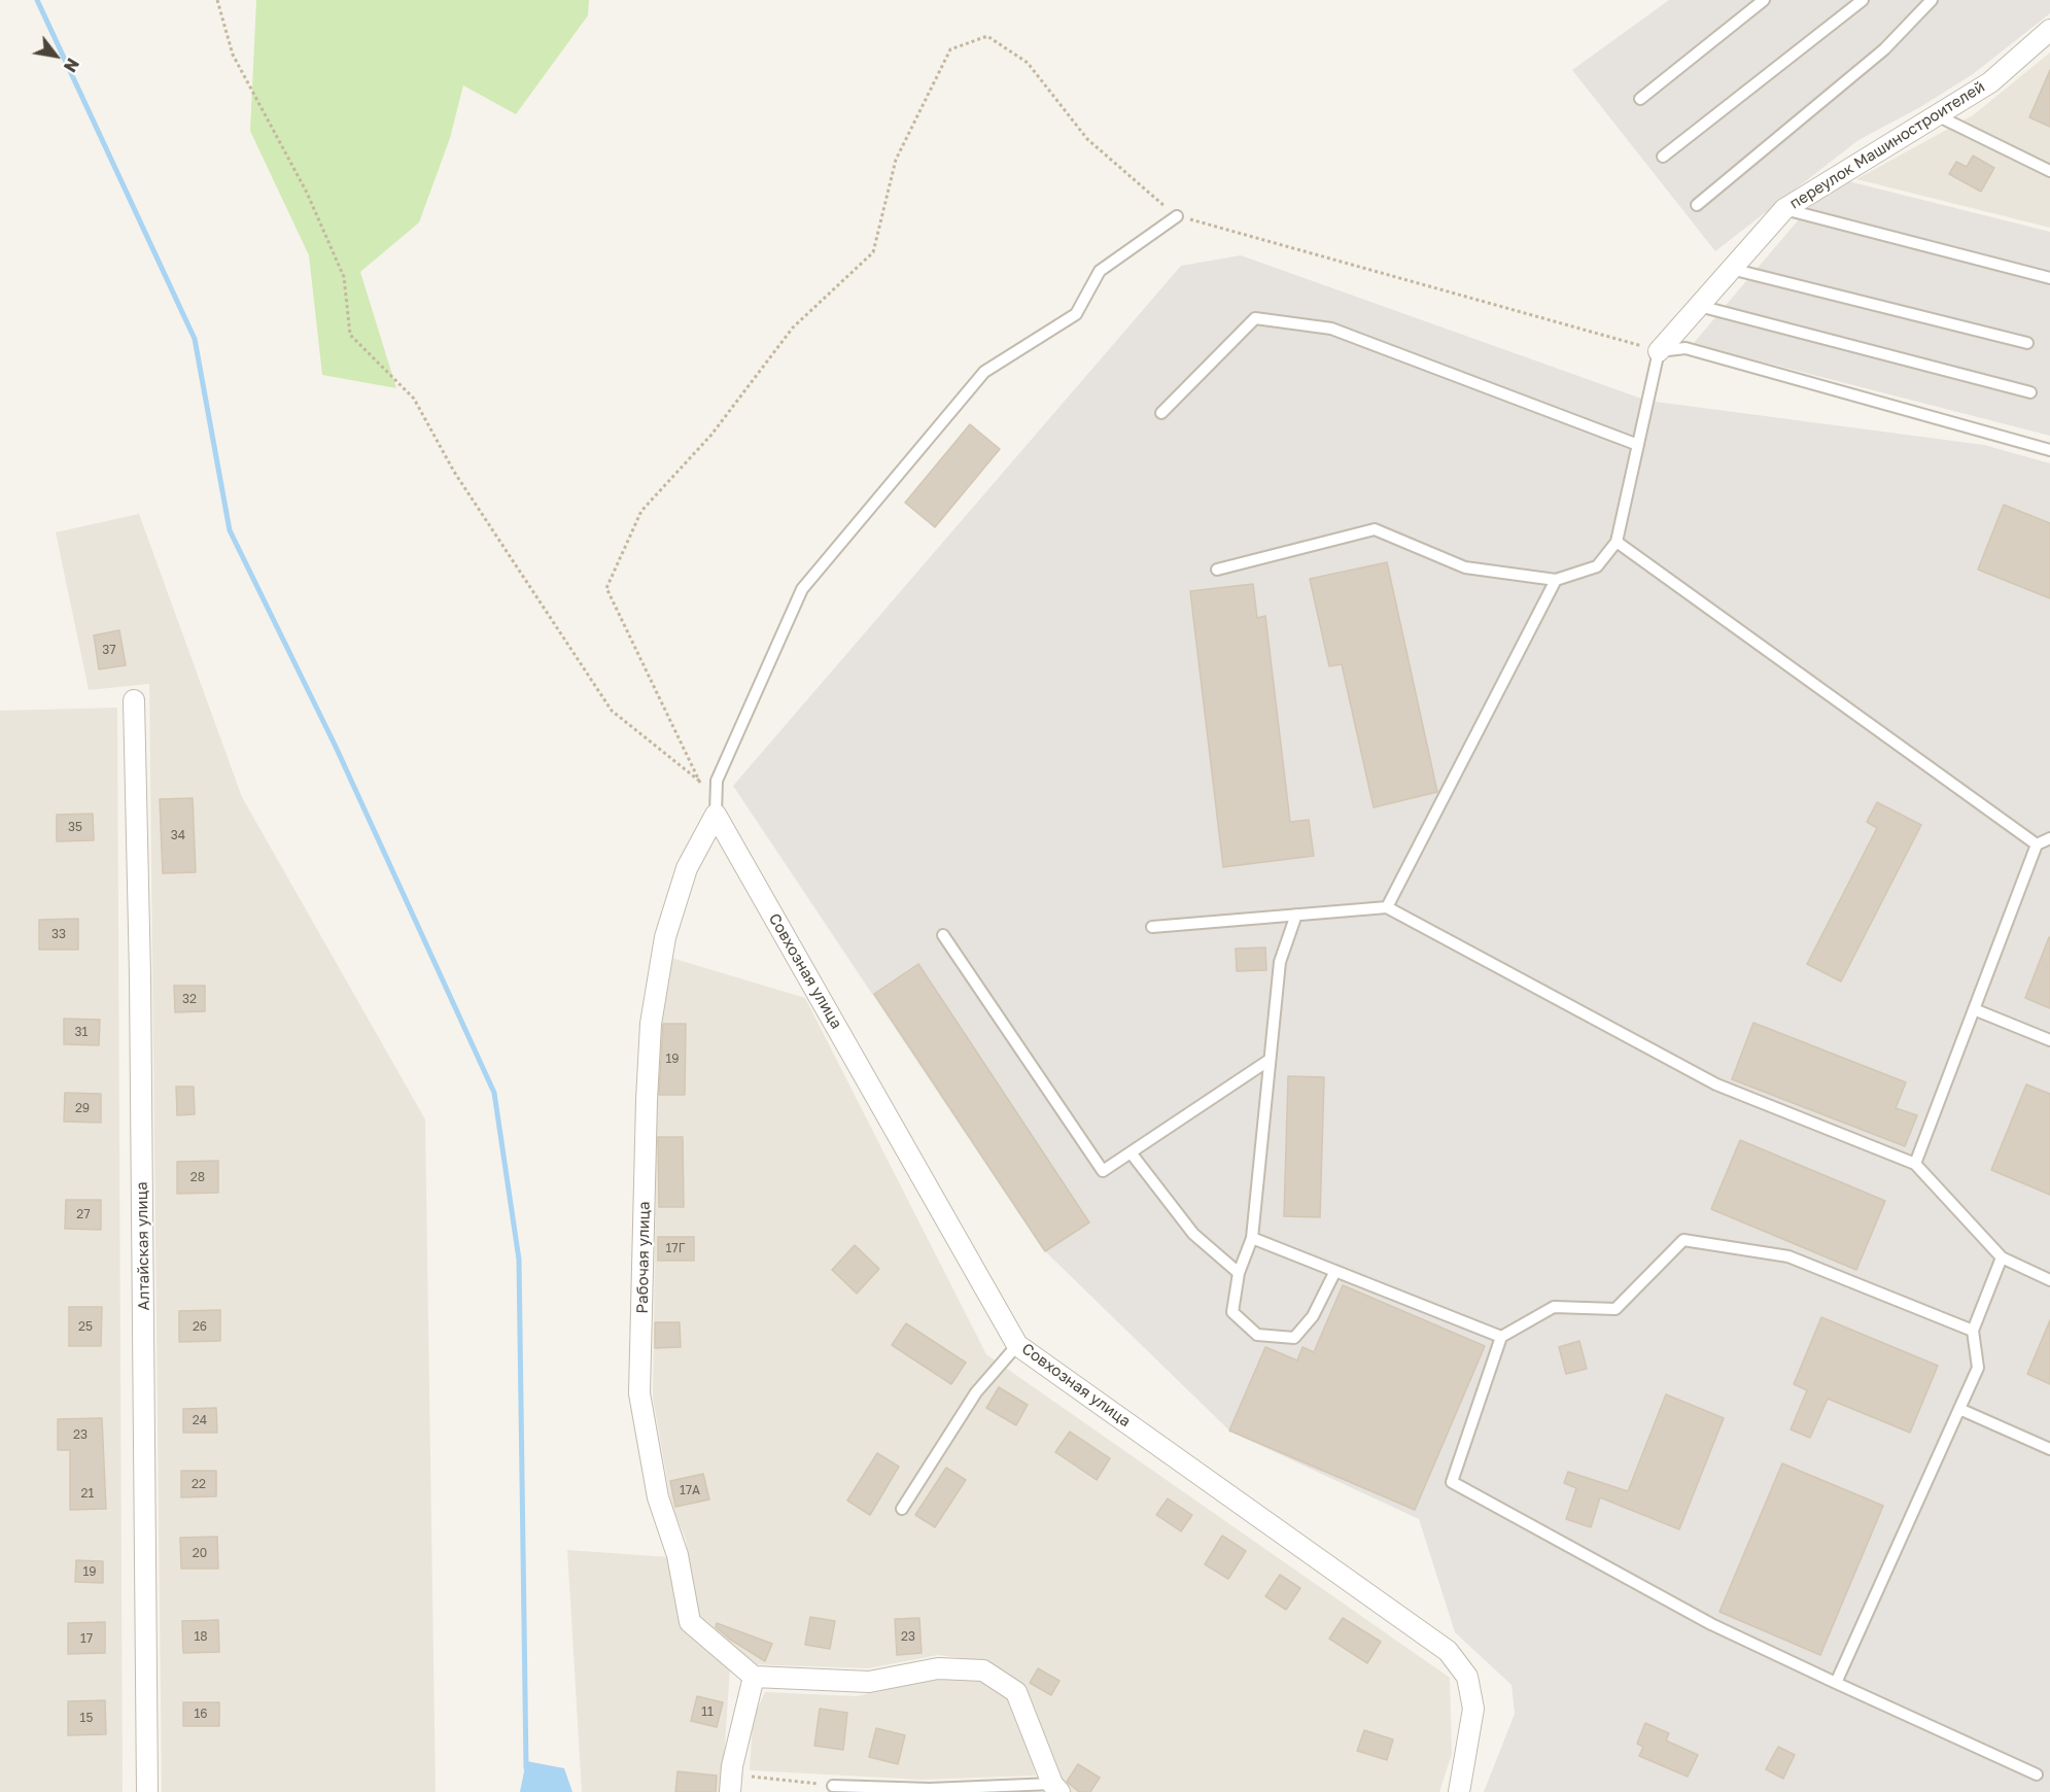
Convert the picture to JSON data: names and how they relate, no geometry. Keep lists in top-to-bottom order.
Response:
{
  "streets": {
    "street": [
      "переулок Машиностроителей",
      "Совхозная улица",
      "Алтайская улица",
      "Рабочая улица"
    ]
  },
  "crossings": [
    ["Совхозная улица", "Рабочая улица"]
  ],
  "house_numbers": [
    "37",
    "35",
    "34",
    "33",
    "32",
    "31",
    "19",
    "29",
    "28",
    "27",
    "17Г",
    "25",
    "26",
    "24",
    "23",
    "22",
    "17А",
    "21",
    "20",
    "19",
    "18",
    "23",
    "17",
    "11",
    "16",
    "15"
  ],
  "north": "bottom right"
}
